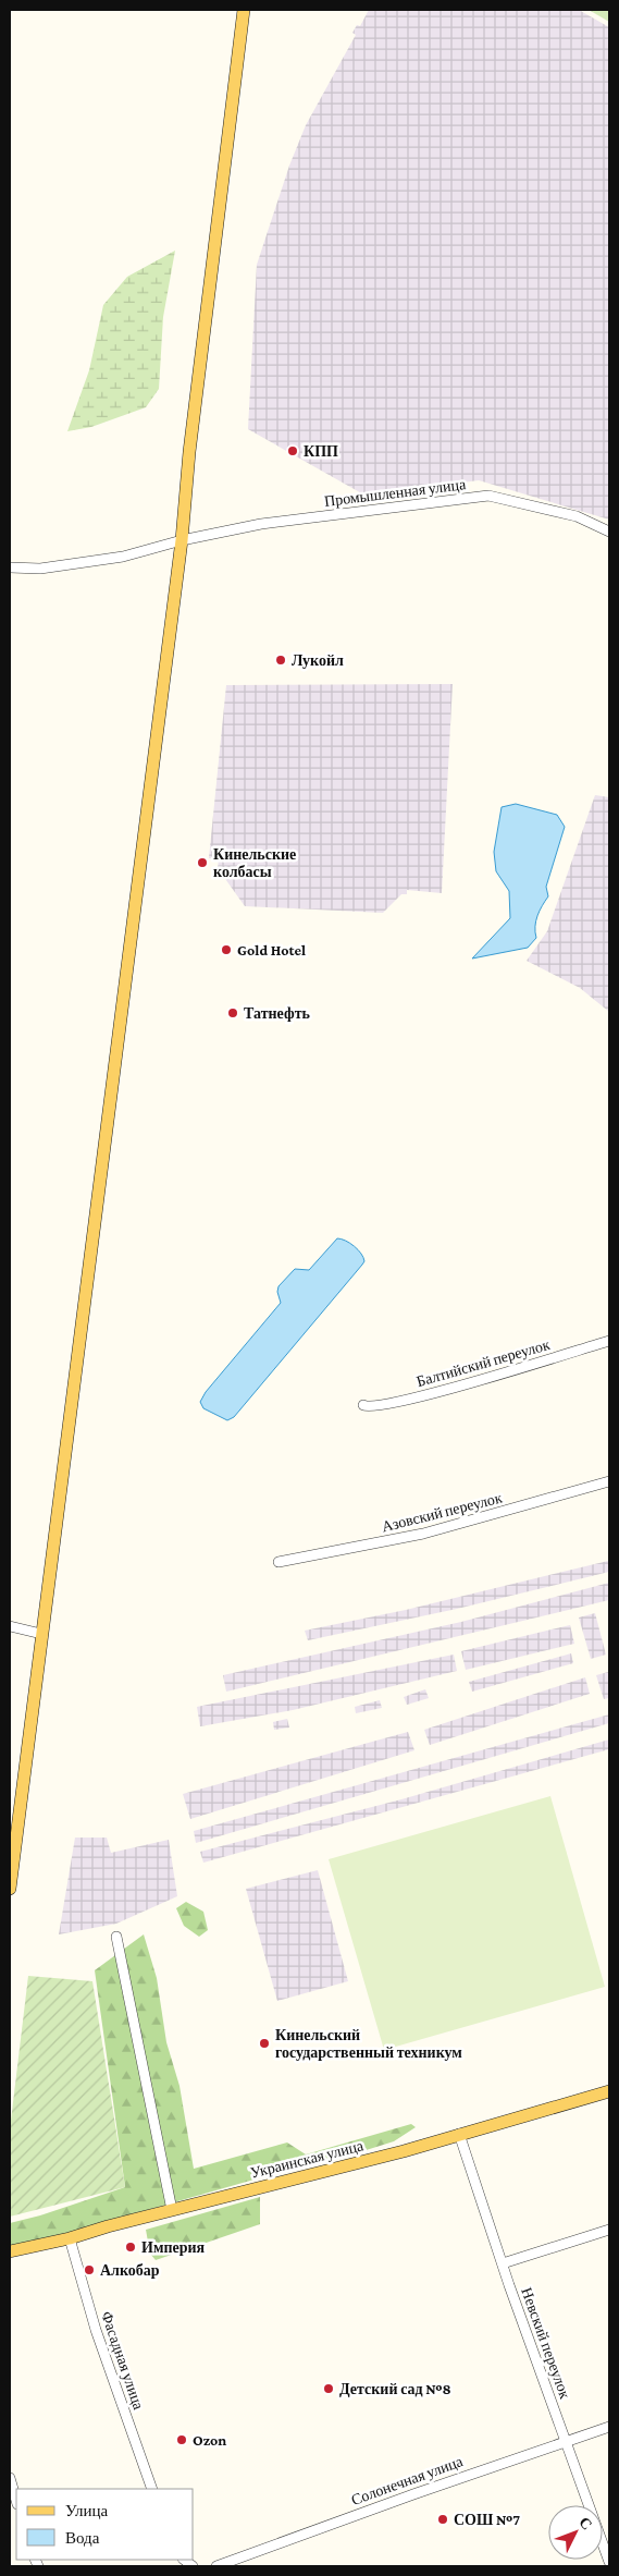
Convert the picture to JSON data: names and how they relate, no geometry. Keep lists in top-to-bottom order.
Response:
{
  "streets": {
    "main road": ["Украинская улица"],
    "street": [
      "Промышленная улица",
      "Балтийский переулок",
      "Азовский переулок",
      "Невский переулок",
      "Фасадная улица",
      "Солонечная улица"
    ]
  },
  "crossings": [
    ["Украинская улица", "Невский переулок"],
    ["Украинская улица", "Фасадная улица"],
    ["Невский переулок", "Солонечная улица"]
  ],
  "places": [
    "КПП",
    "Лукойл",
    "Кинельские колбасы",
    "Gold Hotel",
    "Татнефть",
    "Кинельский государственный техникум",
    "Империя",
    "Алкобар",
    "Детский сад №8",
    "Ozon",
    "СОШ №7"
  ],
  "legend": ["Улица", "Вода"],
  "north": "top right"
}
